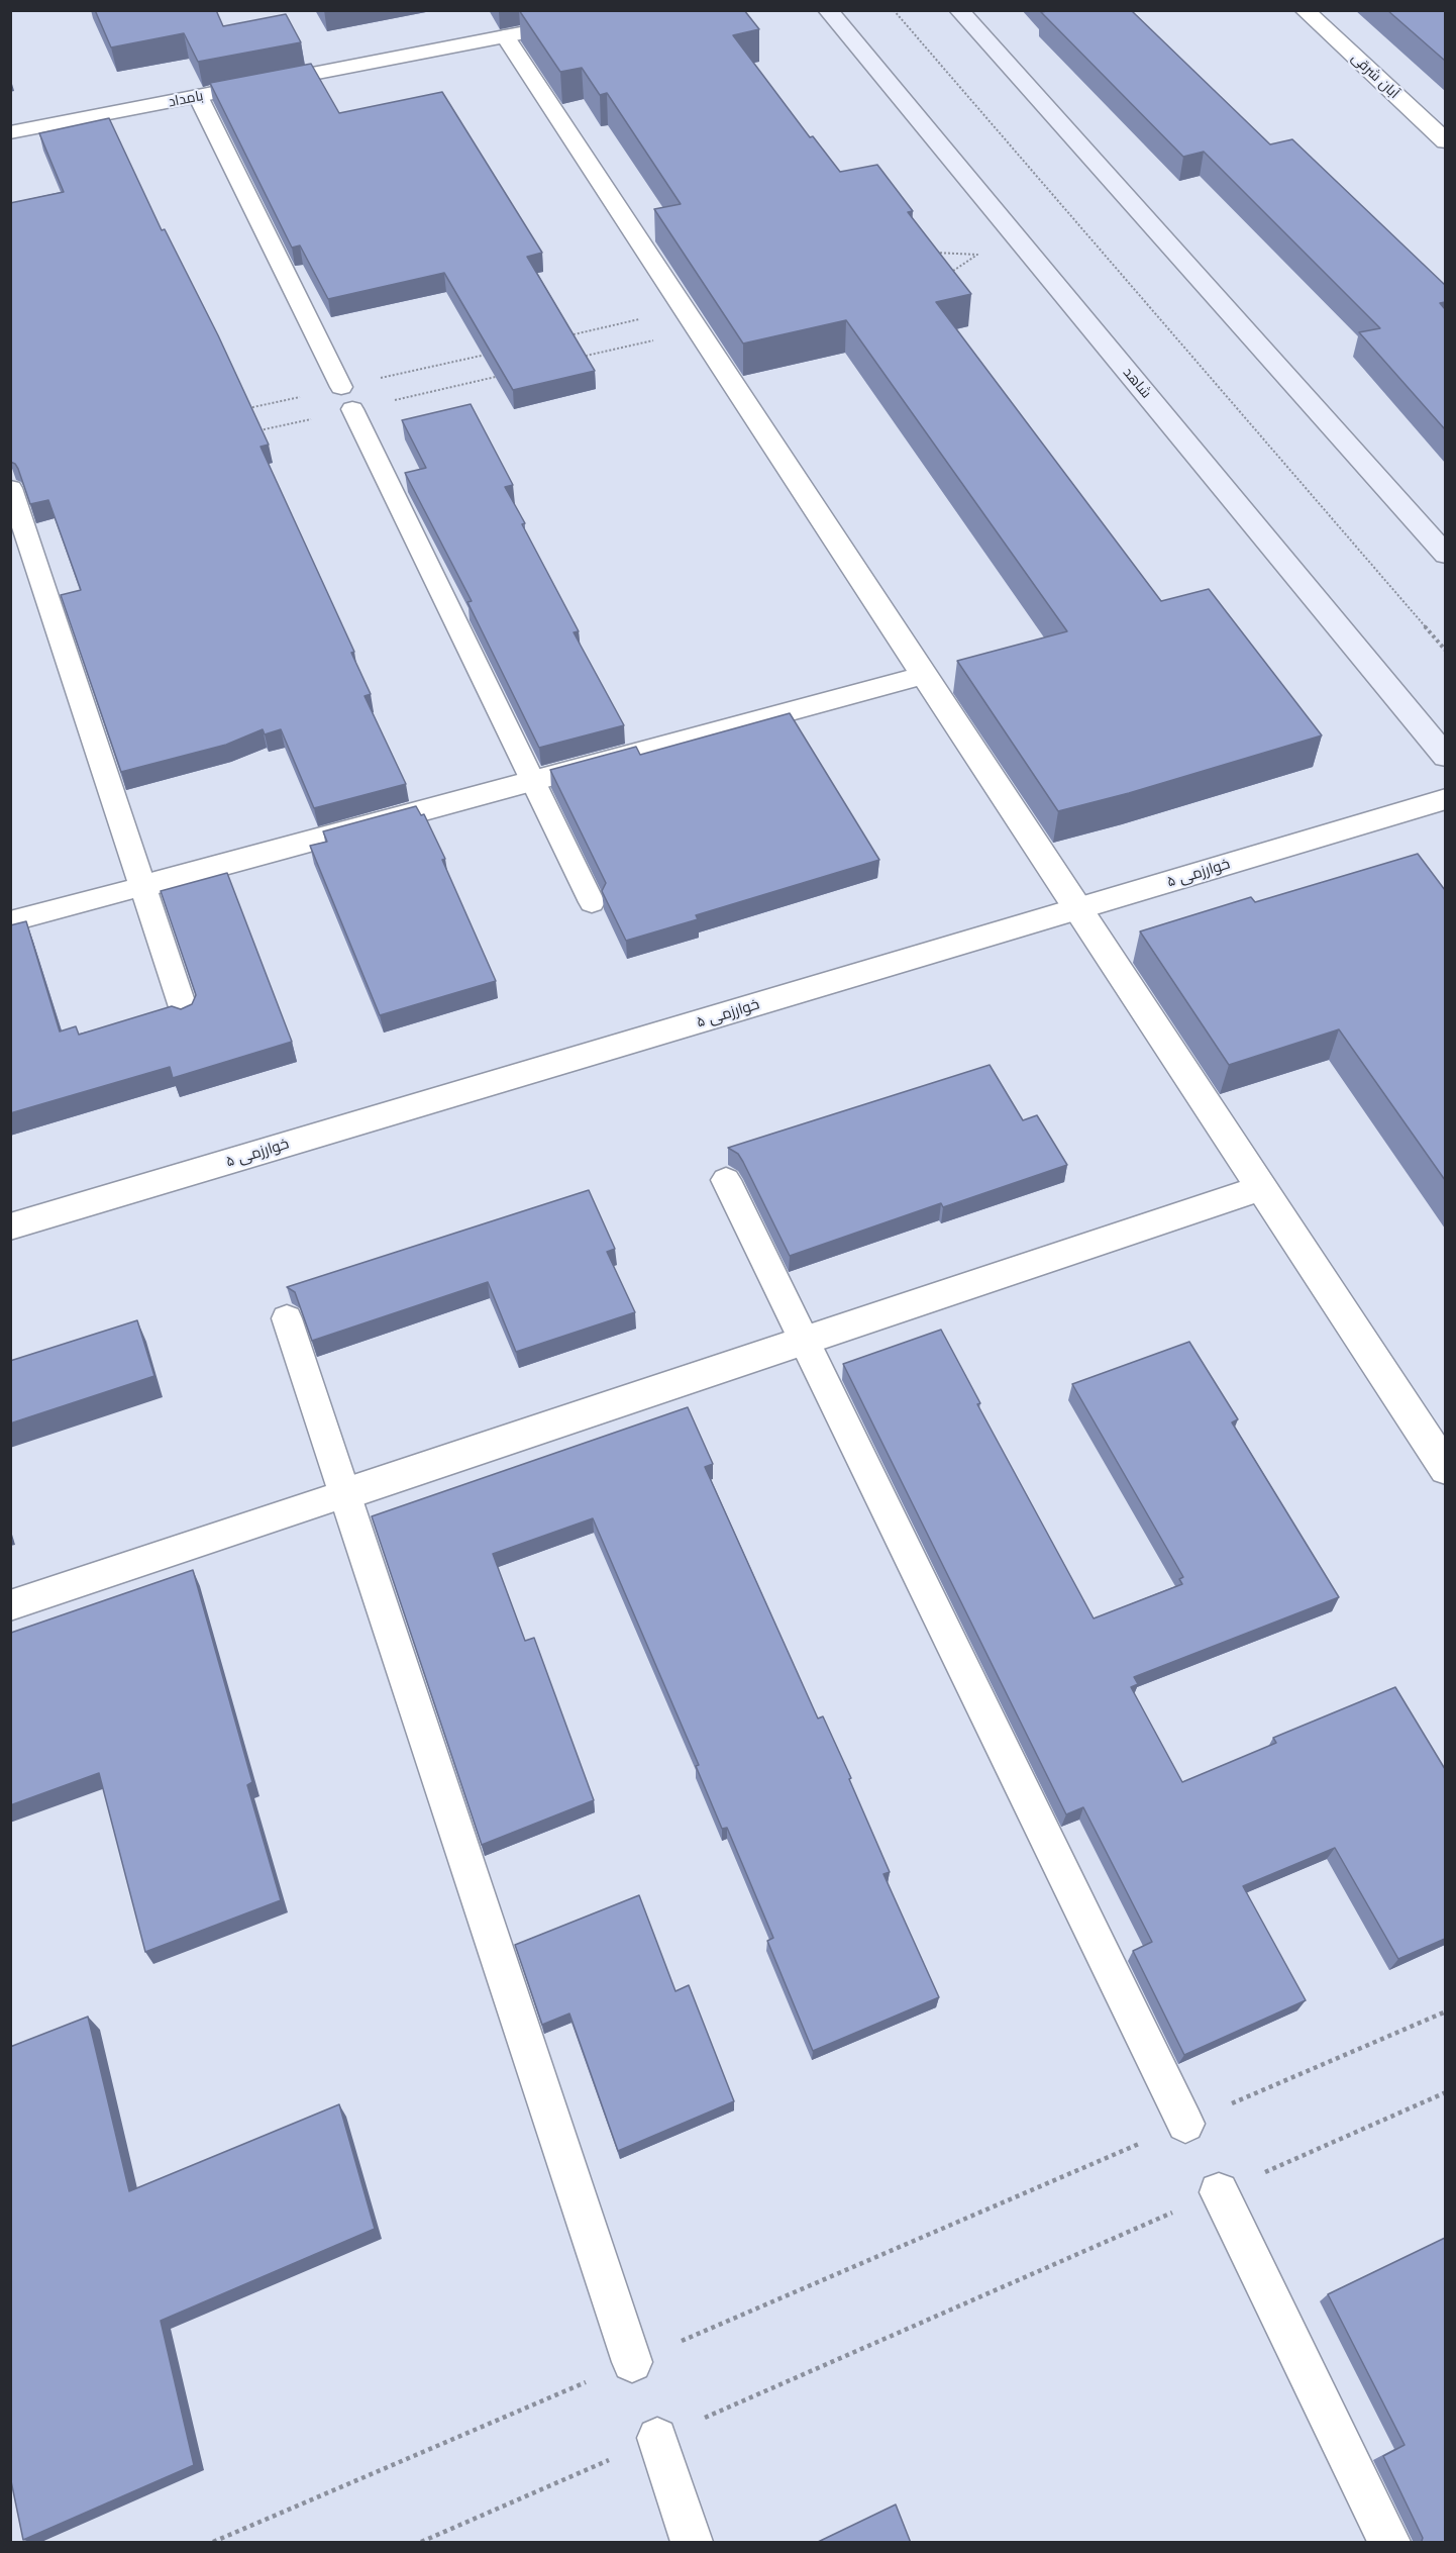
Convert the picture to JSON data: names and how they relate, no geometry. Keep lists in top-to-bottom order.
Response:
{
  "streets": {
    "main road": ["شاهد"],
    "street": ["آبان شرقی", "بامداد", "خوارزمی ۵"]
  }
}
